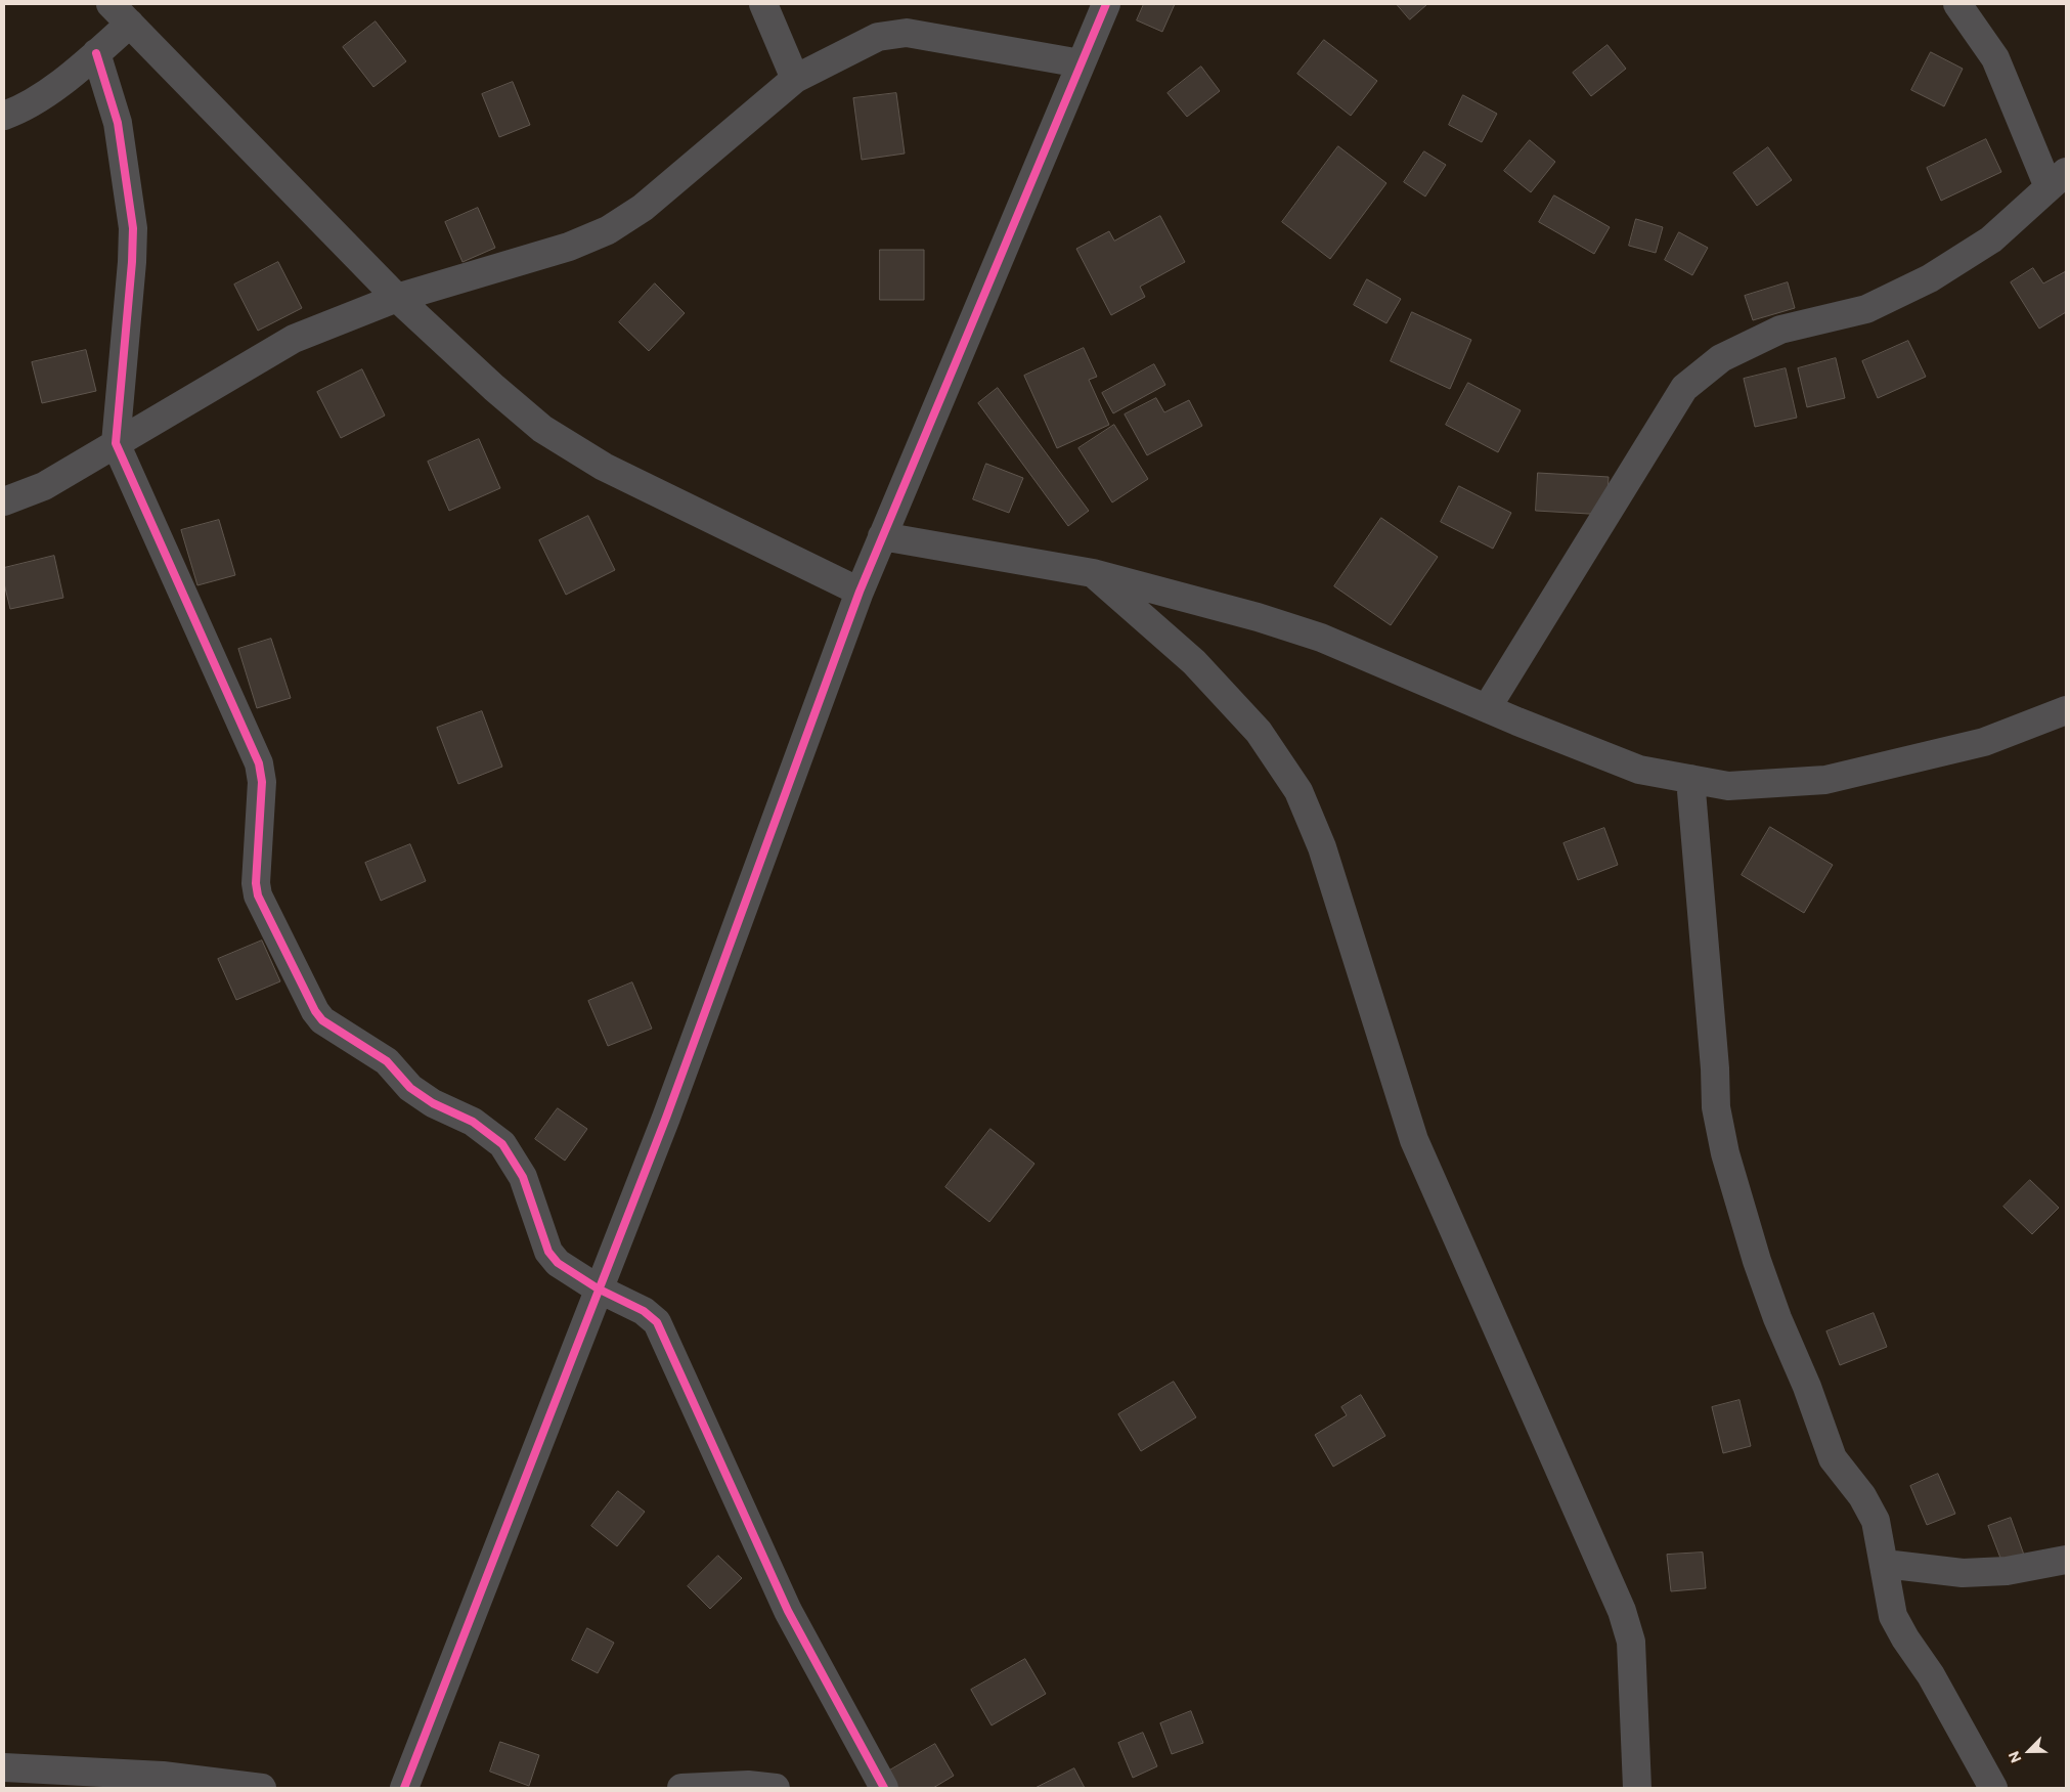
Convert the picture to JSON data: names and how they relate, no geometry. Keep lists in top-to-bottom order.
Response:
{
  "north": "bottom left"
}
